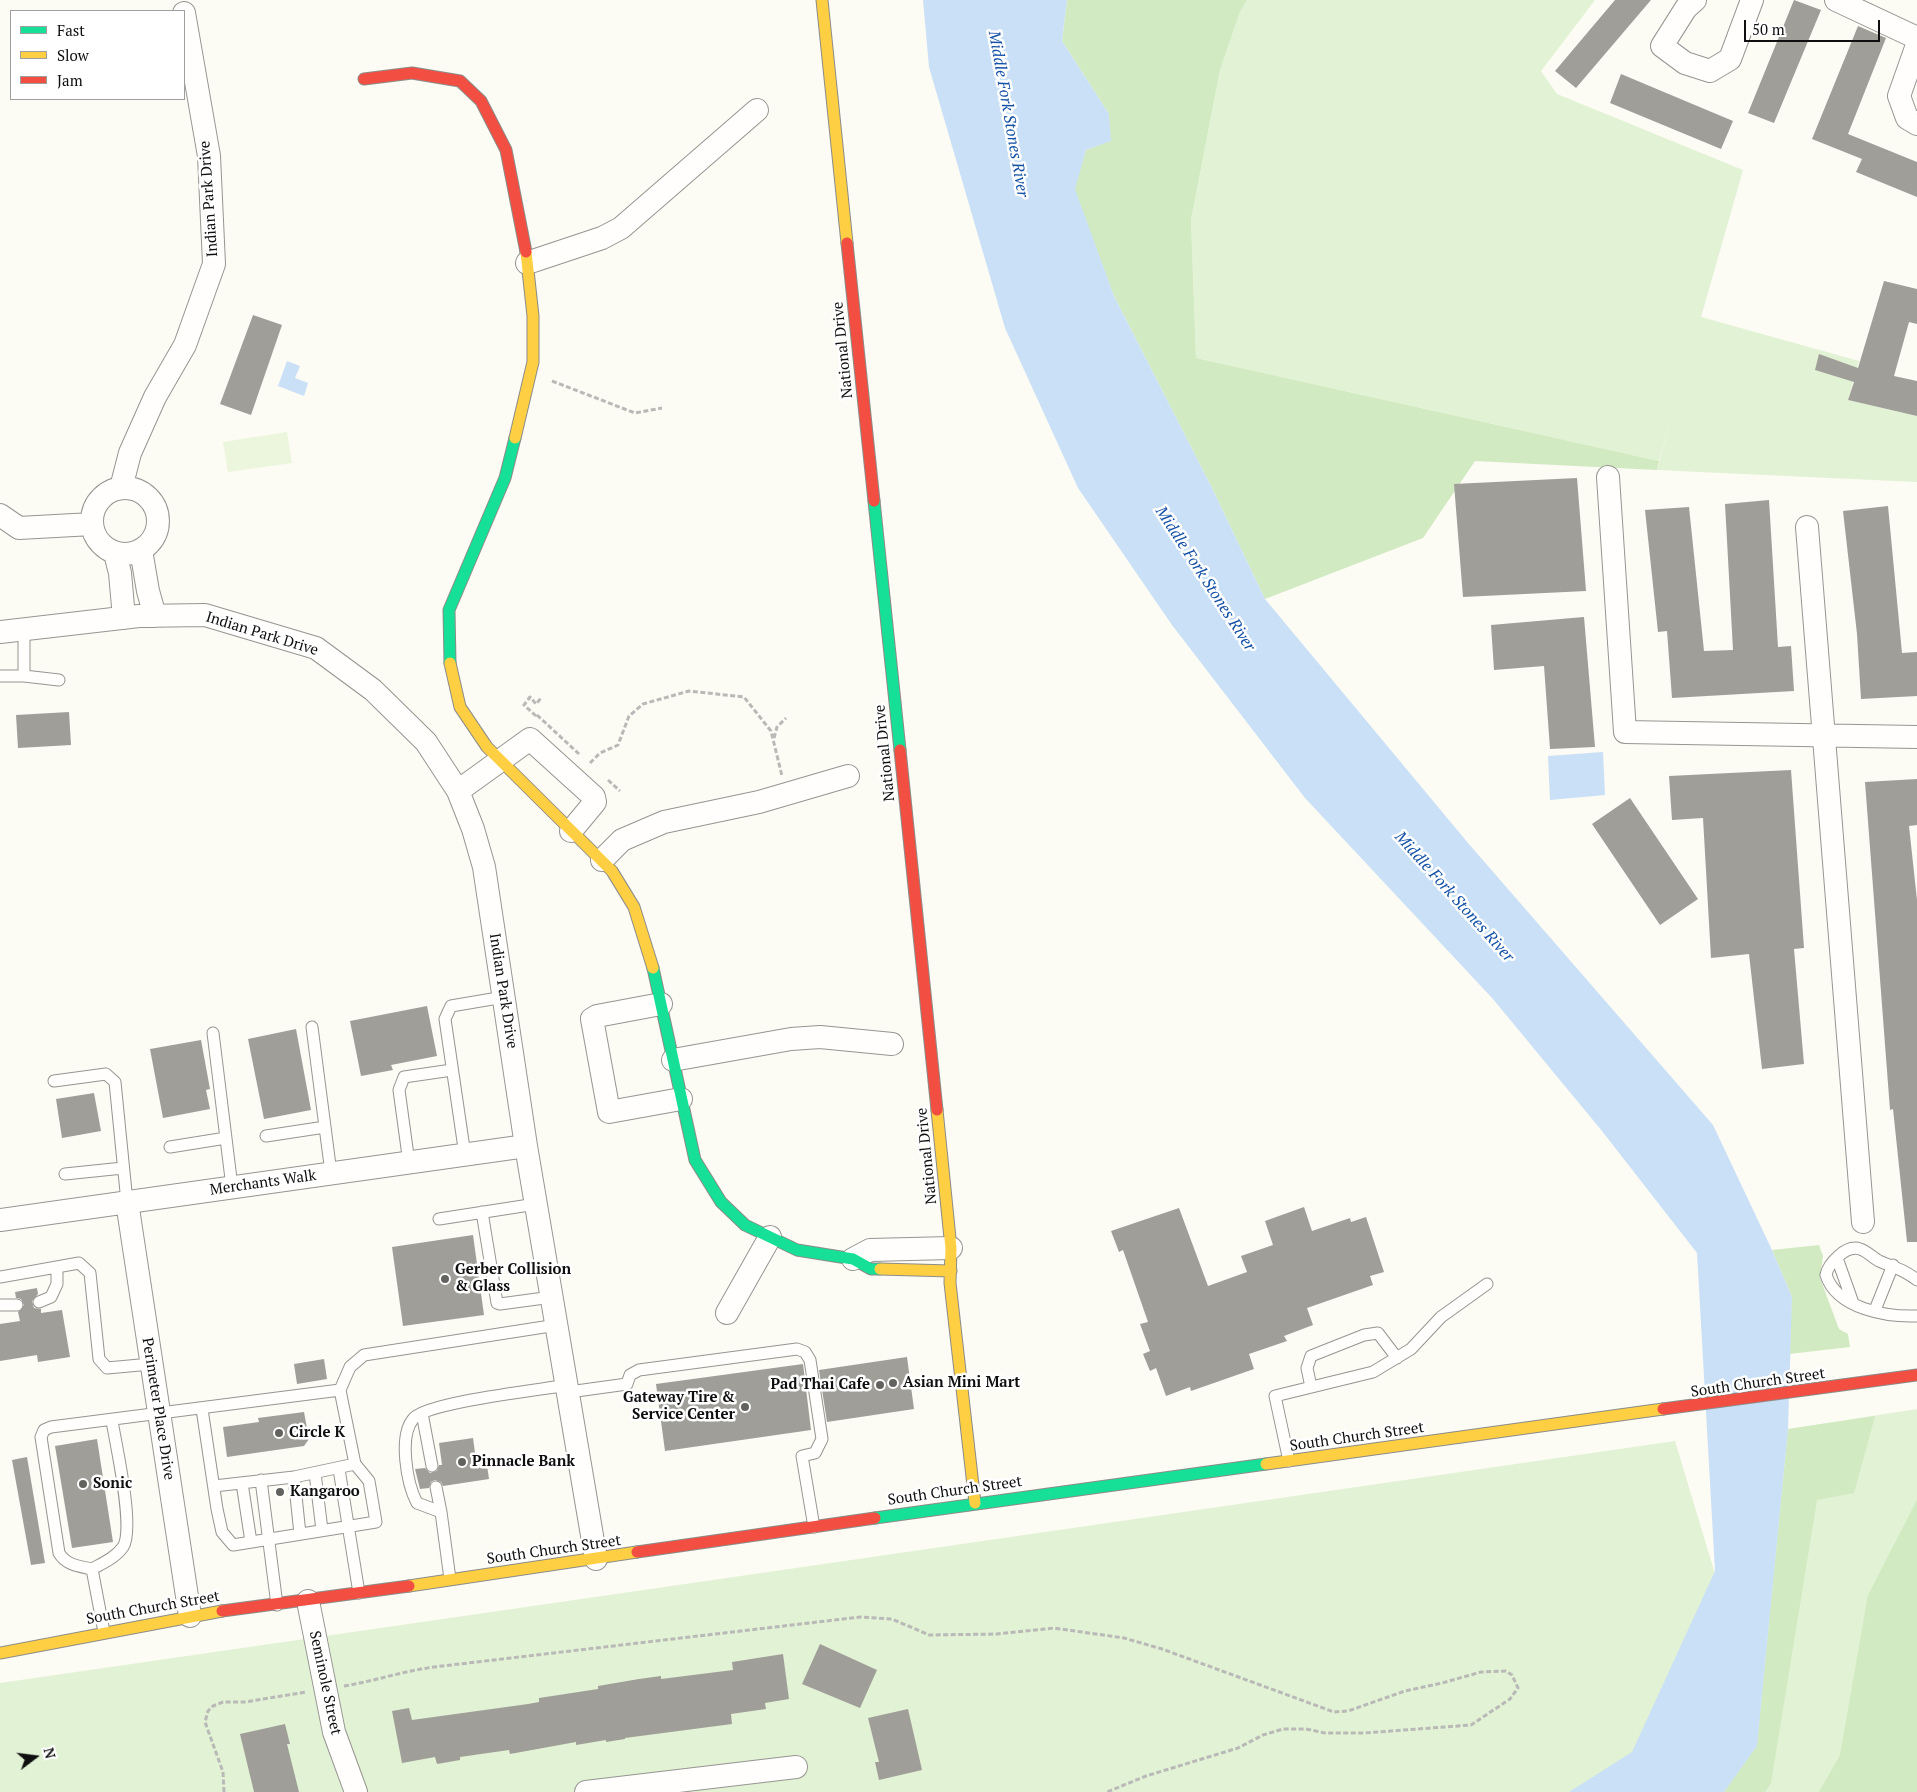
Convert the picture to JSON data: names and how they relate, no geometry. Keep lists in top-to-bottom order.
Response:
{
  "streets": {
    "main road": ["National Drive", "South Church Street"],
    "street": [
      "Indian Park Drive",
      "Merchants Walk",
      "Perimeter Place Drive",
      "Seminole Street"
    ]
  },
  "crossings": [
    ["Indian Park Drive", "Merchants Walk"],
    ["Indian Park Drive", "South Church Street"],
    ["National Drive", "South Church Street"],
    ["Merchants Walk", "Perimeter Place Drive"],
    ["South Church Street", "Perimeter Place Drive"],
    ["South Church Street", "Seminole Street"]
  ],
  "water": ["Middle Fork Stones River"],
  "places": [
    "Gerber Collision & Glass",
    "Asian Mini Mart",
    "Pad Thai Cafe",
    "Gateway Tire & Service Center",
    "Circle K",
    "Pinnacle Bank",
    "Sonic",
    "Kangaroo"
  ],
  "legend": ["Fast", "Slow", "Jam"],
  "scale_bar": "50 m",
  "north": "right"
}
